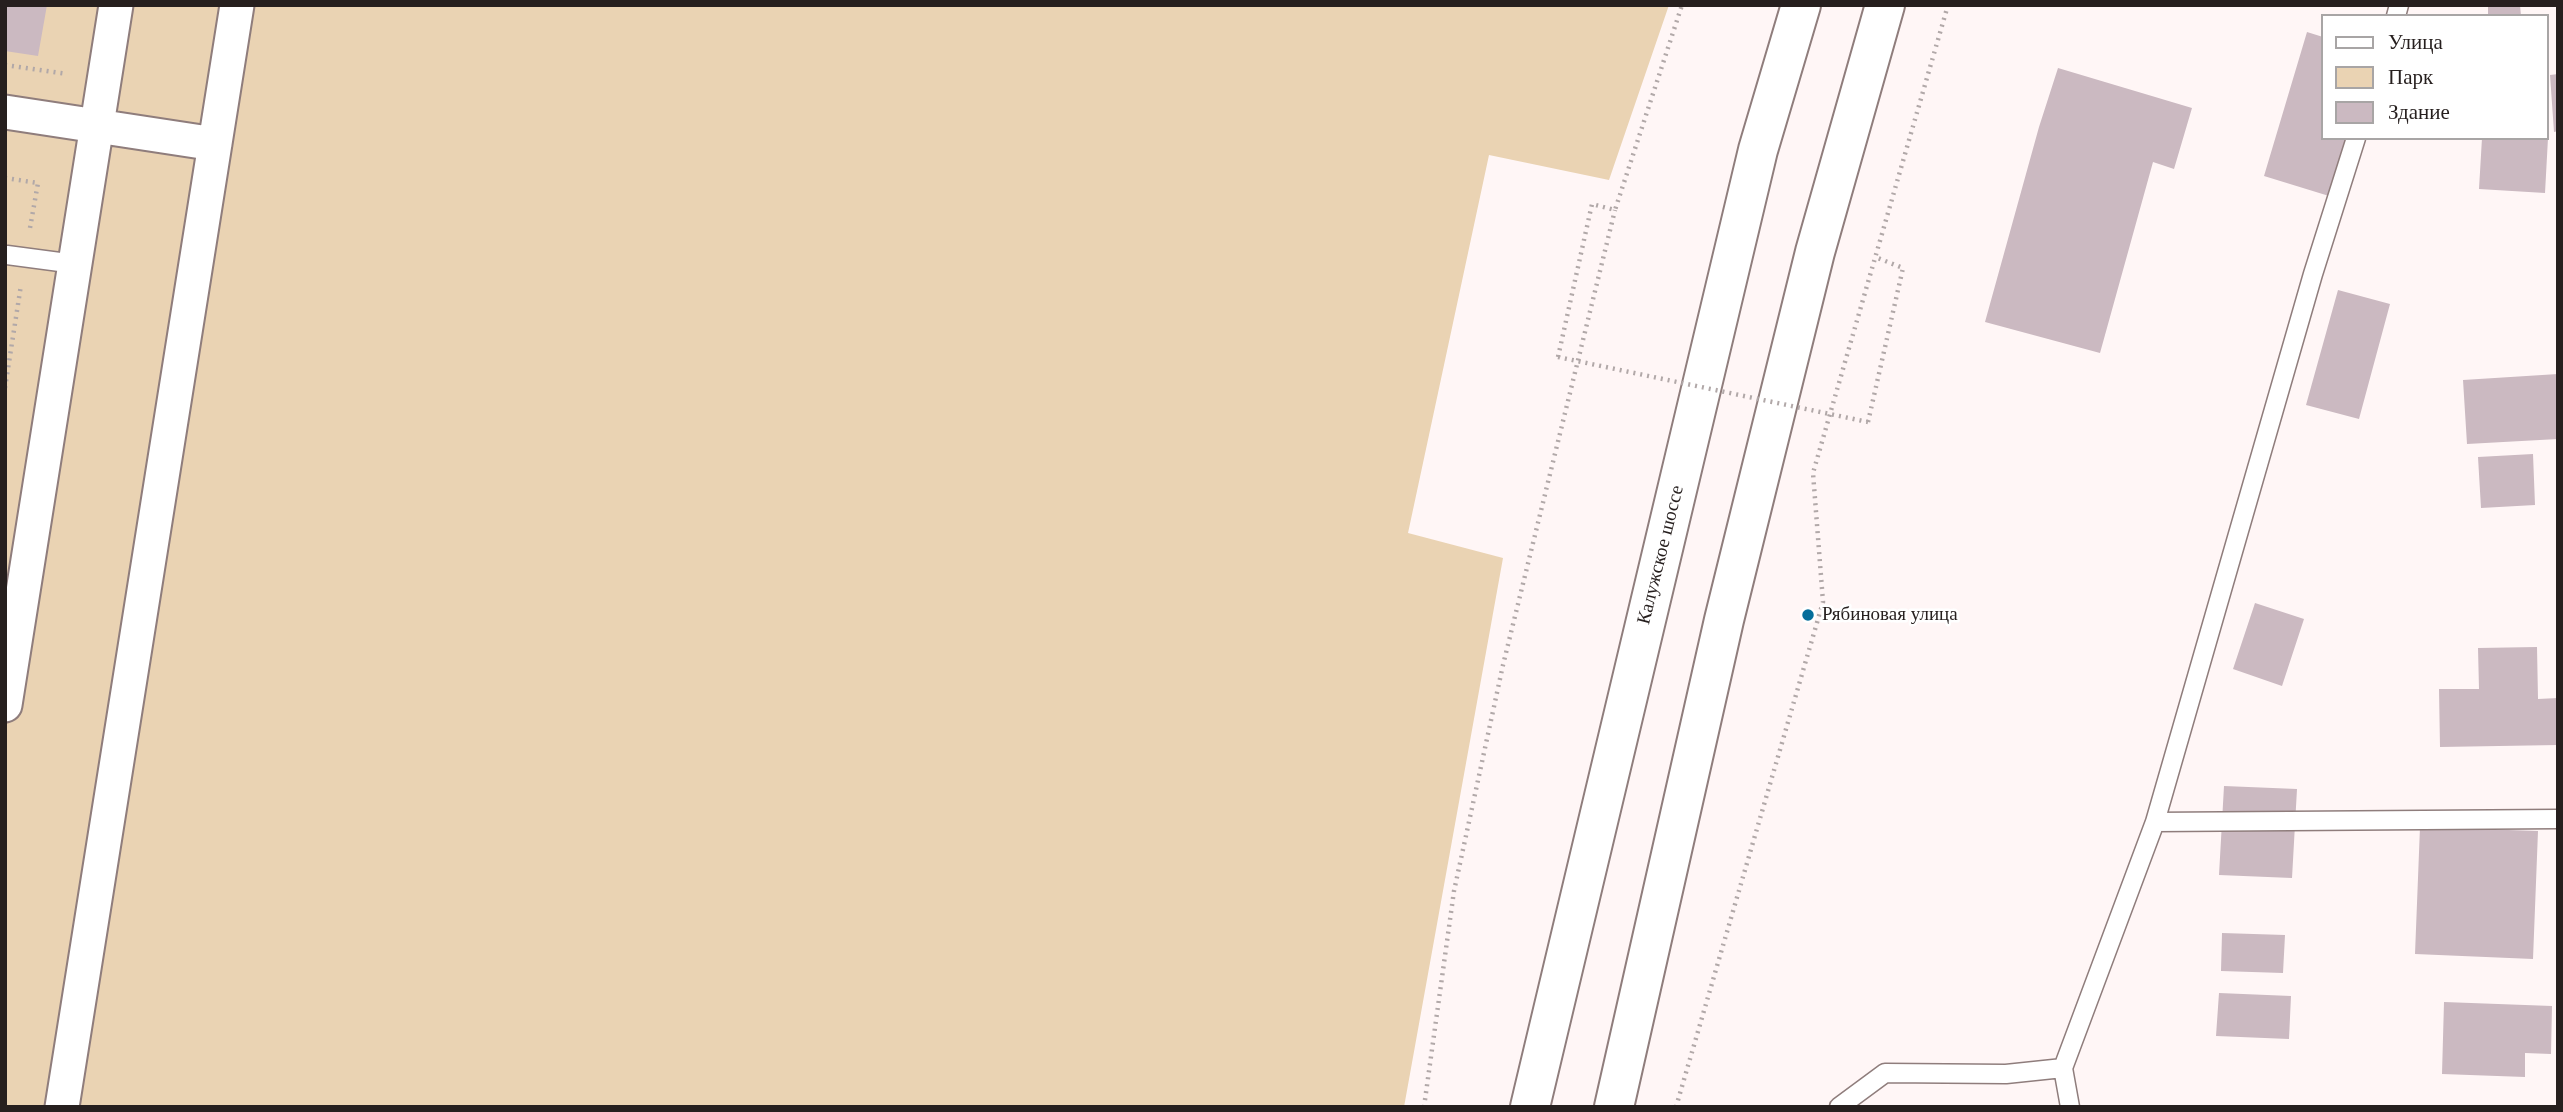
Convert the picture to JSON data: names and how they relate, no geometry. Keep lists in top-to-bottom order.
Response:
{
  "streets": {
    "highway": ["Калужское шоссе"]
  },
  "places": ["Рябиновая улица"],
  "legend": ["Улица", "Парк", "Здание"]
}
